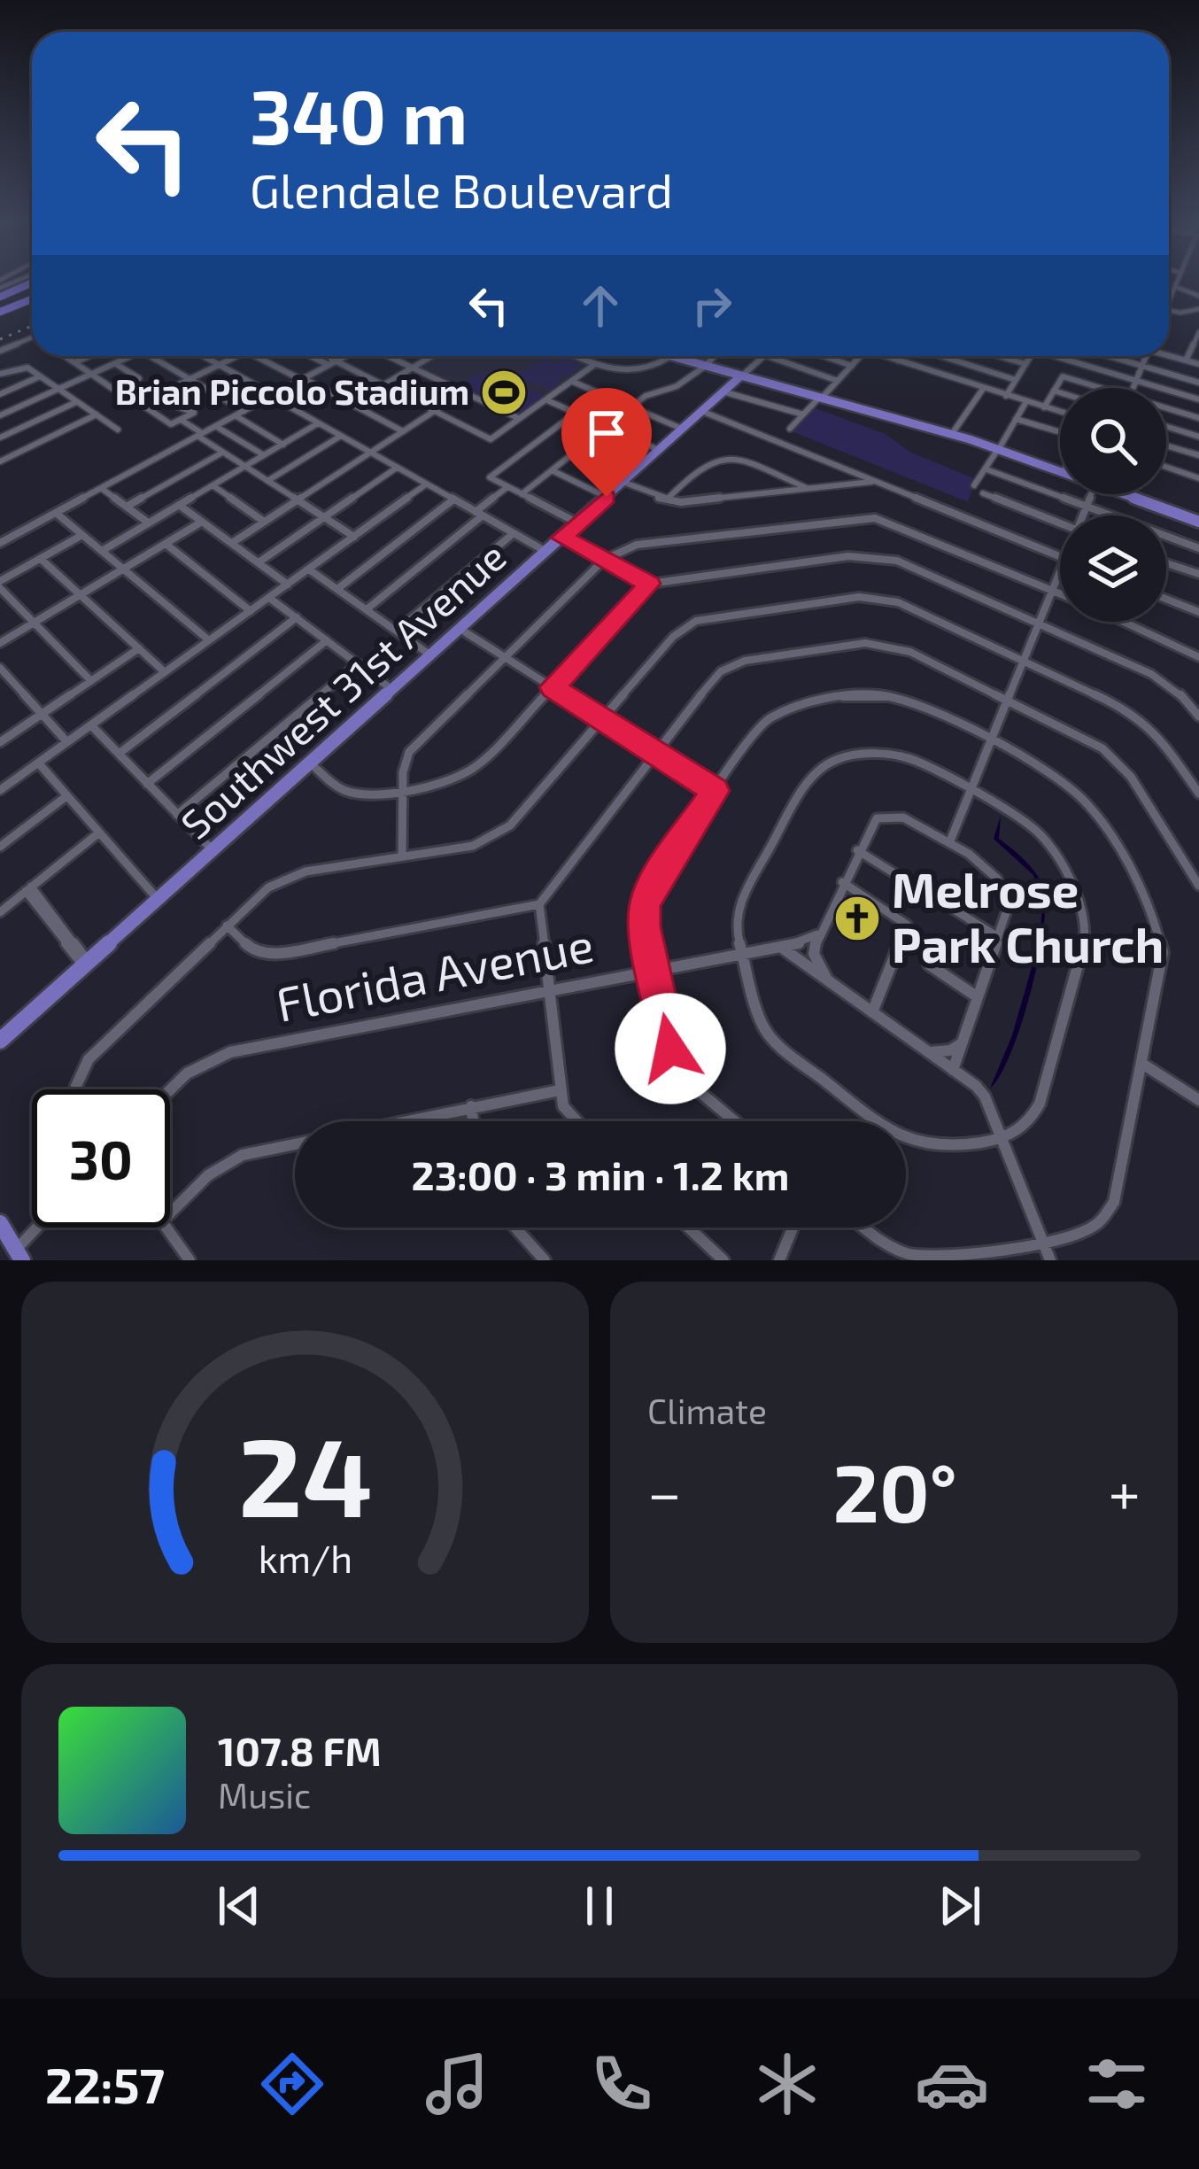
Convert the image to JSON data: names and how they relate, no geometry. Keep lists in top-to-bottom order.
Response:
{
  "streets": {
    "main road": ["Southwest 31st Avenue"],
    "street": ["Florida Avenue"]
  },
  "places": {
    "sports": ["Brian Piccolo Stadium"],
    "church": ["Melrose Park Church"]
  },
  "page": {
    "turn": ["340 m", "Glendale Boulevard"],
    "limit": "30",
    "trip": "23:00 · 3 min · 1.2 km",
    "tile": "Climate",
    "heat": ["−", "20°", "+"],
    "song": ["107.8 FM", "Music"],
    "tabs": "22:57",
    "gauge": ["24", "km/h"]
  }
}
